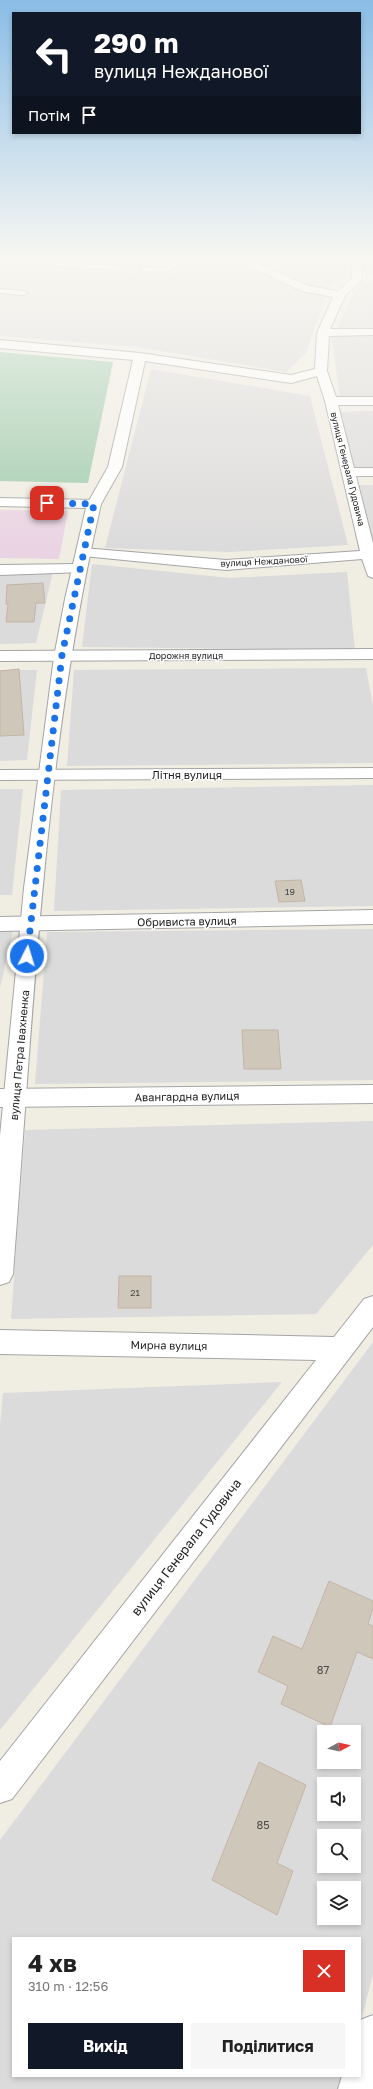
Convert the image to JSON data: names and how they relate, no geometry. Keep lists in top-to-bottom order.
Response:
{
  "streets": {
    "street": [
      "вулиця Генерала Гудовича",
      "вулиця Нежданової",
      "Дорожня вулиця",
      "Літня вулиця",
      "Обривиста вулиця",
      "вулиця Петра Івахненка",
      "Авангардна вулиця",
      "Мирна вулиця"
    ]
  },
  "crossings": [
    ["вулиця Генерала Гудовича", "вулиця Нежданової"],
    ["вулиця Генерала Гудовича", "Мирна вулиця"],
    ["вулиця Нежданової", "вулиця Петра Івахненка"],
    ["Дорожня вулиця", "вулиця Петра Івахненка"],
    ["Літня вулиця", "вулиця Петра Івахненка"],
    ["Обривиста вулиця", "вулиця Петра Івахненка"],
    ["вулиця Петра Івахненка", "Авангардна вулиця"]
  ],
  "house_numbers": [
    "19",
    "21",
    "87",
    "85"
  ],
  "north": "right",
  "page": {
    "turn": ["290 m", "вулиця Нежданової"],
    "then": "Потім",
    "heading": ["4 хв", "310 m · 12:56"],
    "buttons": ["Вихід", "Поділитися"]
  }
}
